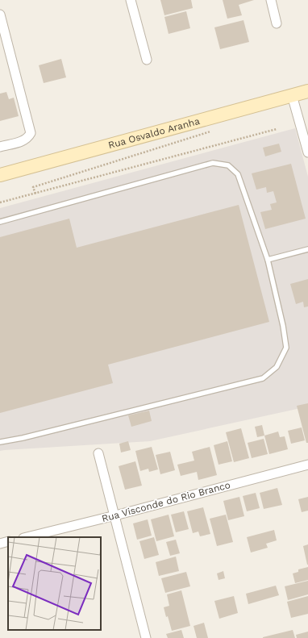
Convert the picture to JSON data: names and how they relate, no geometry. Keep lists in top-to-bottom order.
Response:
{
  "streets": {
    "main road": ["Rua Osvaldo Aranha"],
    "street": ["Rua Visconde do Rio Branco"]
  }
}
